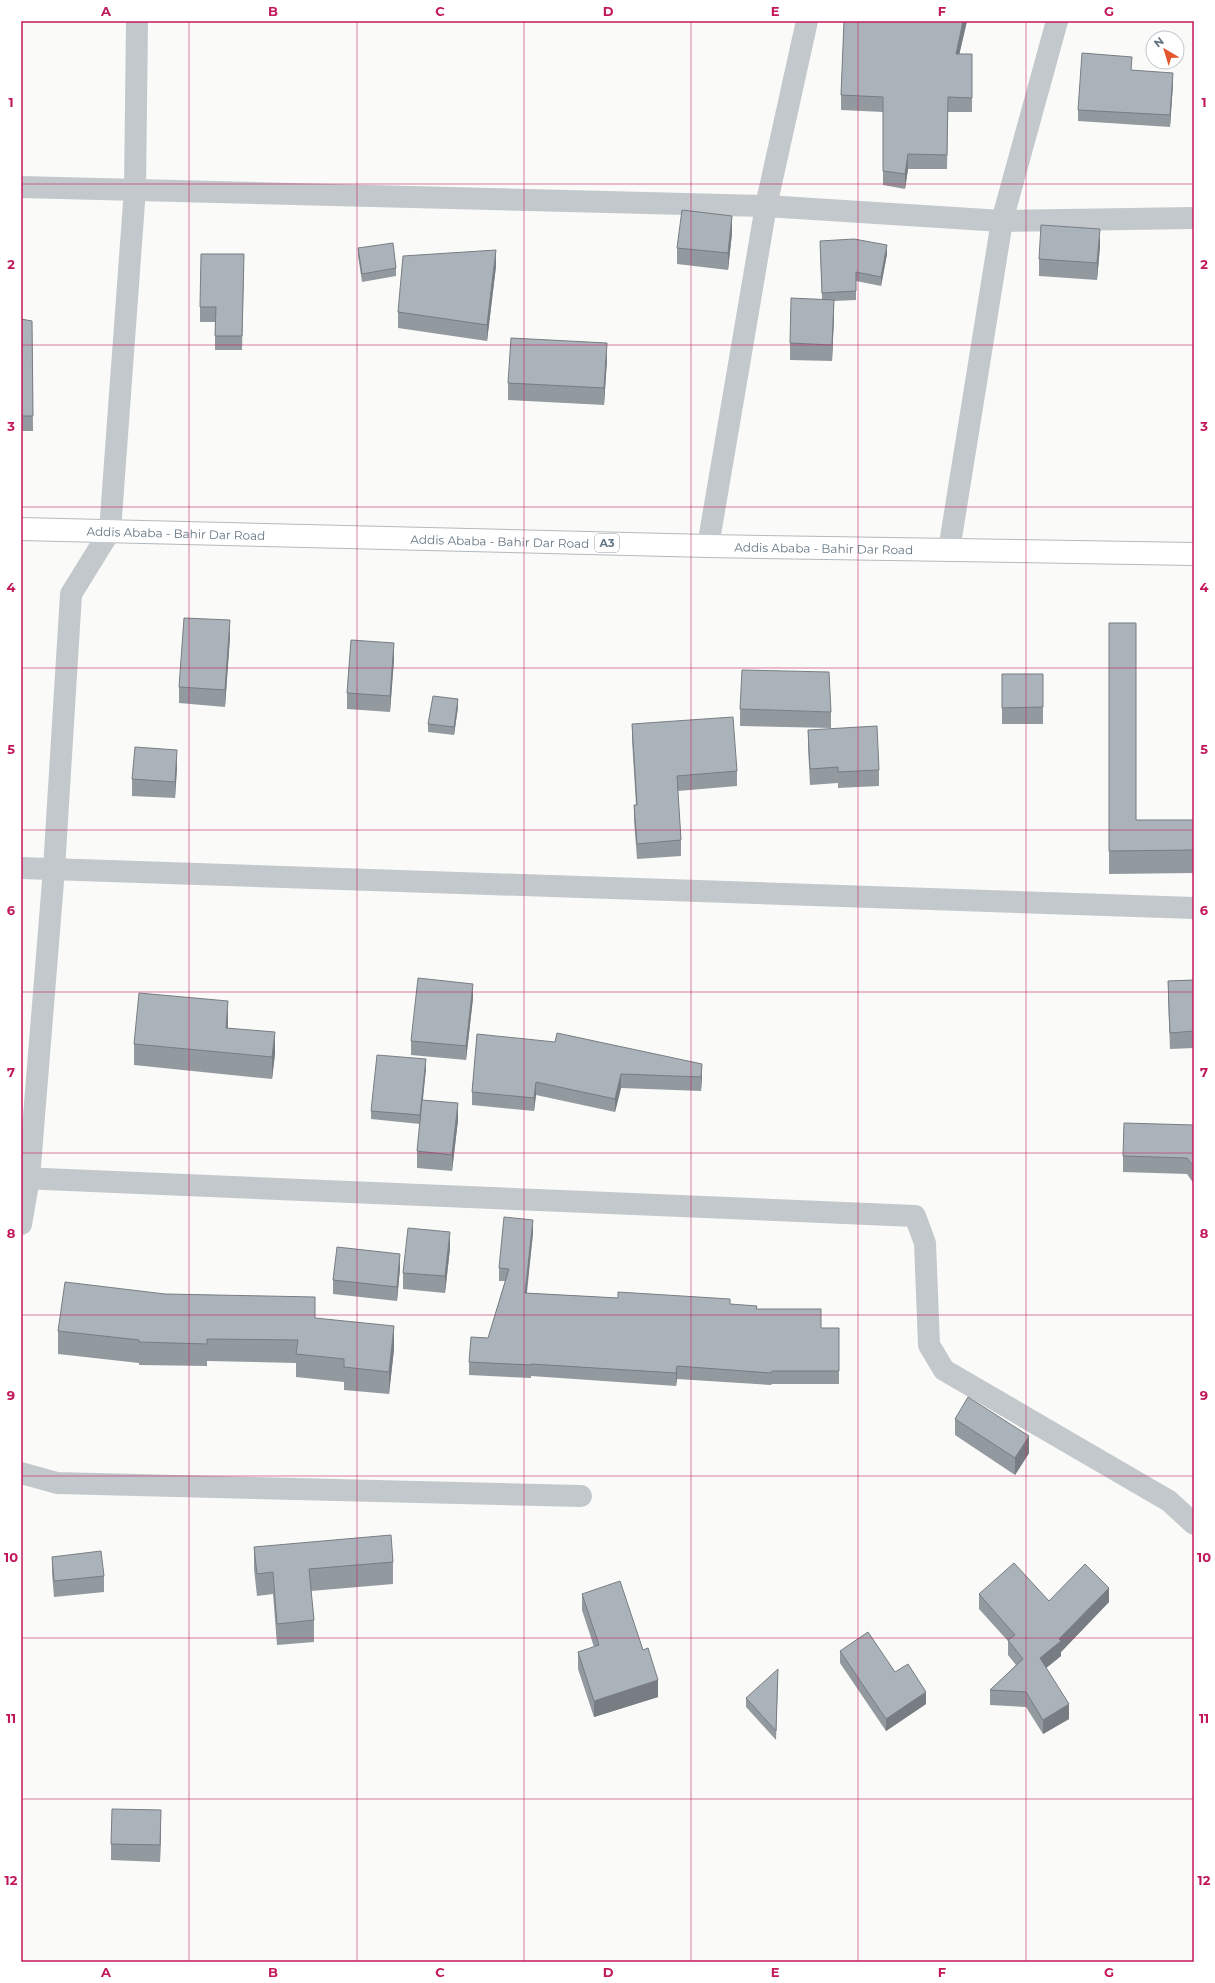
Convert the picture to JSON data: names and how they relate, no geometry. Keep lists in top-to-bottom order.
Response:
{
  "streets": {
    "highway": ["Addis Ababa - Bahir Dar Road", "A3"]
  },
  "north": "top left",
  "grid": {
    "columns": [
      "A",
      "B",
      "C",
      "D",
      "E",
      "F",
      "G"
    ],
    "rows": [
      "1",
      "2",
      "3",
      "4",
      "5",
      "6",
      "7",
      "8",
      "9",
      "10",
      "11",
      "12"
    ]
  }
}
